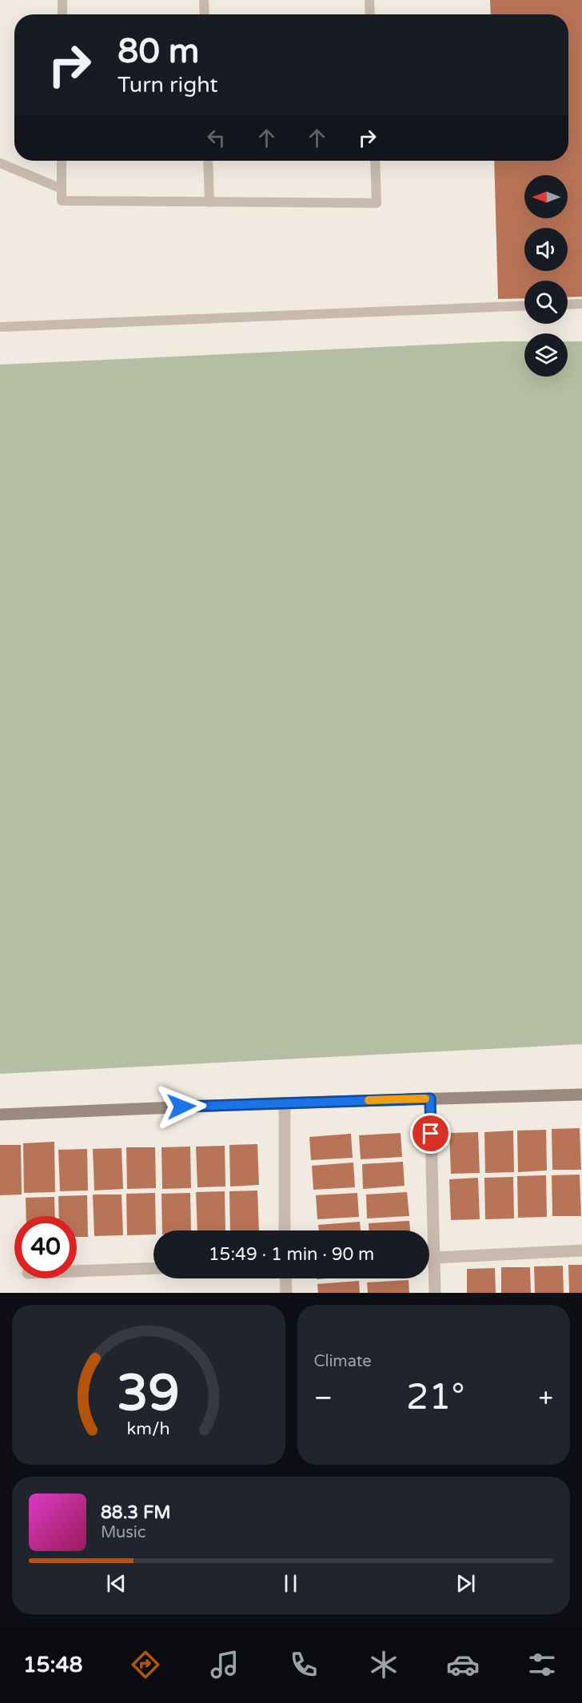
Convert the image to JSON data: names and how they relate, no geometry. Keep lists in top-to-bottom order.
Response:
{
  "north": "left",
  "page": {
    "turn": ["80 m", "Turn right"],
    "limit": "40",
    "trip": "15:49 · 1 min · 90 m",
    "tile": "Climate",
    "heat": ["−", "21°", "+"],
    "song": ["88.3 FM", "Music"],
    "tabs": "15:48",
    "gauge": ["39", "km/h"]
  }
}
